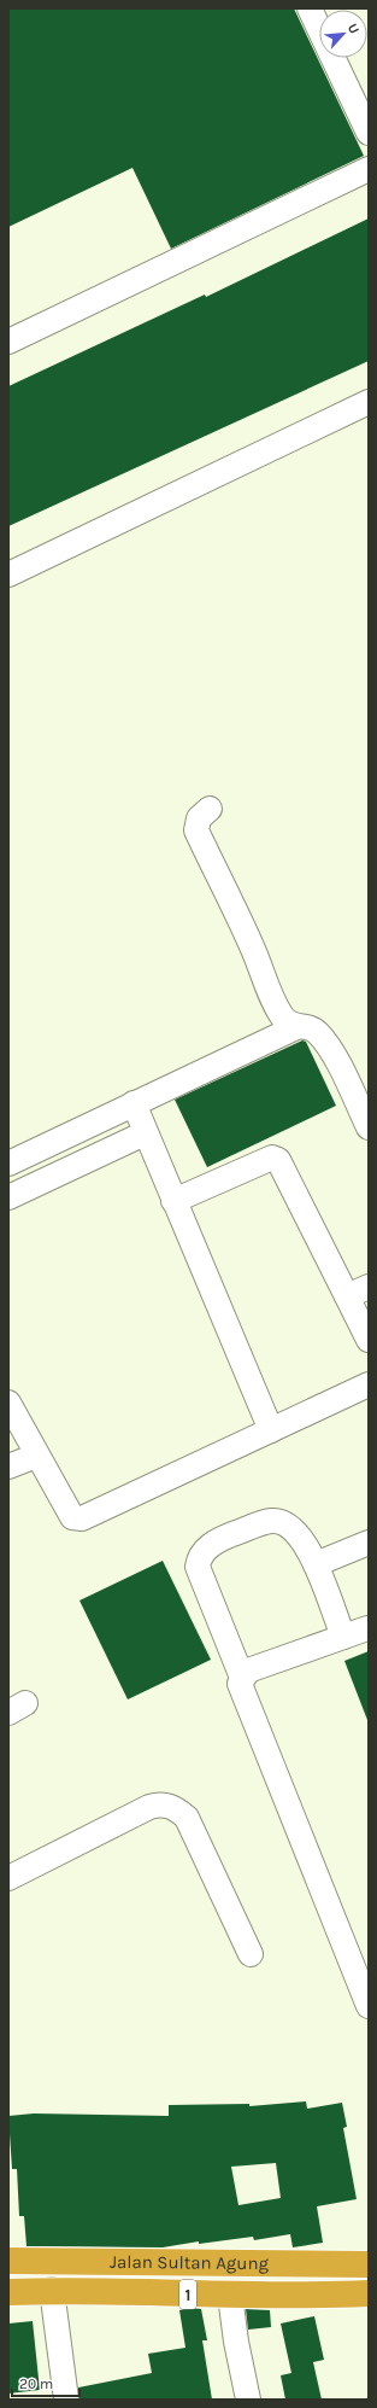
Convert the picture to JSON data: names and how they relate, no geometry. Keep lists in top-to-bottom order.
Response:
{
  "streets": {
    "highway": ["Jalan Sultan Agung", "1"]
  },
  "scale_bar": "20 m",
  "north": "top right"
}
